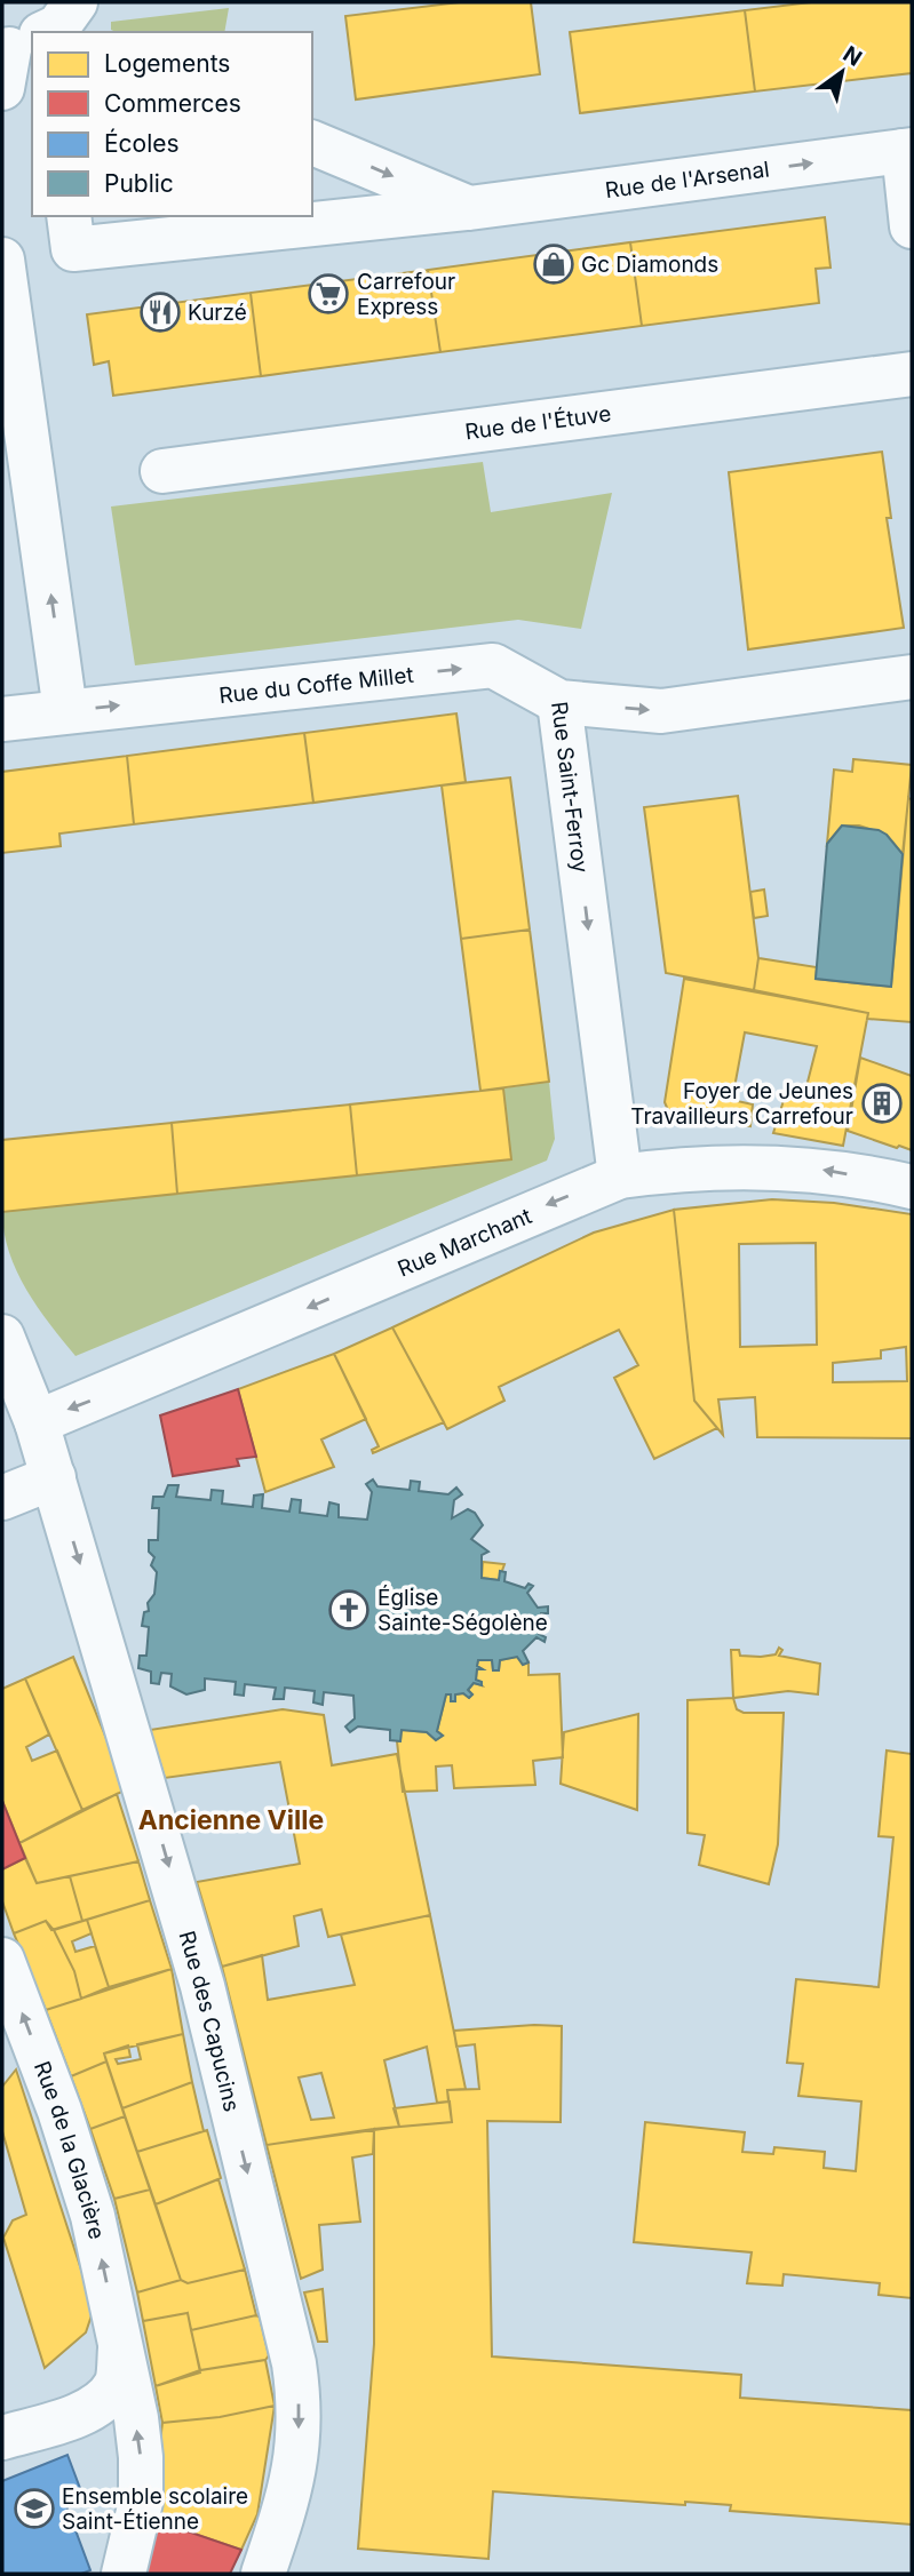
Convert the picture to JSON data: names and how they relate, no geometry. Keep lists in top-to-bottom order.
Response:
{
  "streets": {
    "street": [
      "Rue de l'Arsenal",
      "Rue de l'Étuve",
      "Rue du Coffe Millet",
      "Rue Saint-Ferroy",
      "Rue Marchant",
      "Rue des Capucins",
      "Rue de la Glacière"
    ]
  },
  "crossings": [
    ["Rue du Coffe Millet", "Rue Saint-Ferroy"],
    ["Rue Saint-Ferroy", "Rue Marchant"],
    ["Rue Marchant", "Rue des Capucins"]
  ],
  "one_way": [
    "Rue de l'Arsenal",
    "Rue du Coffe Millet",
    "Rue Marchant",
    "Rue des Capucins",
    "Rue de la Glacière"
  ],
  "districts": ["Ancienne Ville"],
  "places": {
    "shop": ["Gc Diamonds"],
    "supermarket": ["Carrefour Express"],
    "restaurant": ["Kurzé"],
    "building": ["Foyer de Jeunes Travailleurs Carrefour"],
    "church": ["Église Sainte-Ségolène"],
    "school or university": ["Ensemble scolaire Saint-Étienne"]
  },
  "legend": [
    "Logements",
    "Commerces",
    "Écoles",
    "Public"
  ],
  "north": "top right"
}
